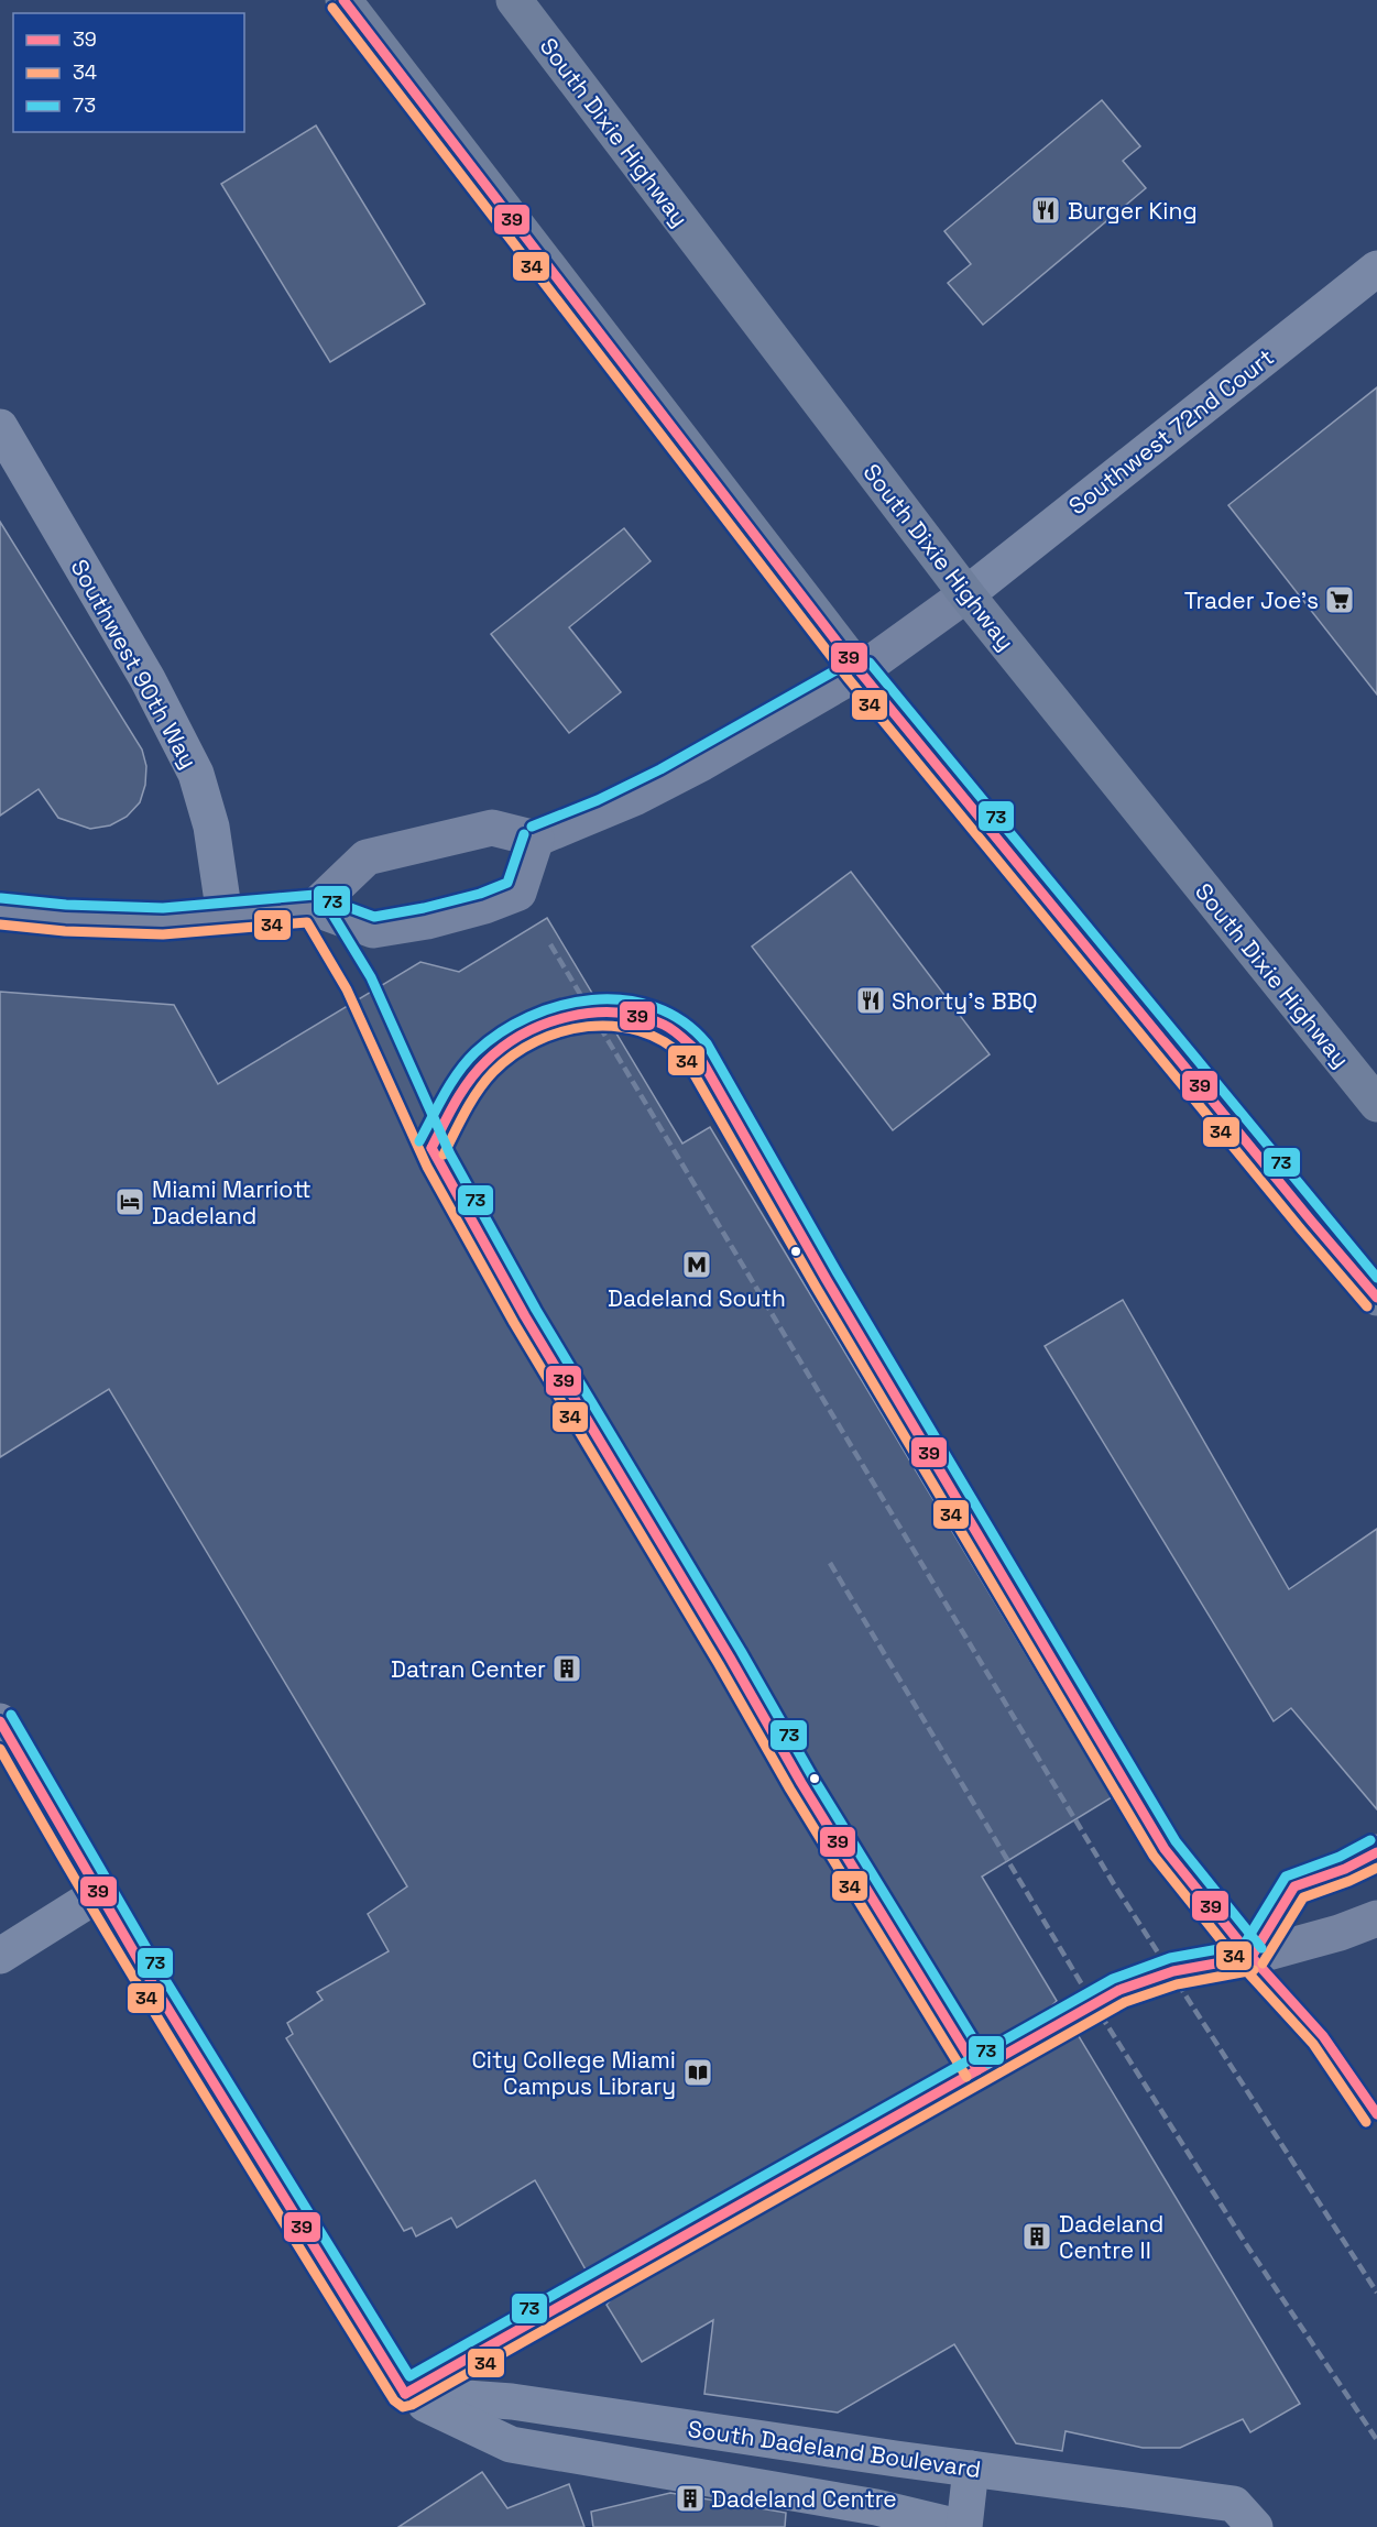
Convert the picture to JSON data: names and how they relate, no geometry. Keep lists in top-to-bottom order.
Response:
{
  "streets": {
    "highway": ["South Dixie Highway"],
    "street": ["Southwest 72nd Court", "Southwest 90th Way", "South Dadeland Boulevard"]
  },
  "crossings": [
    ["South Dixie Highway", "Southwest 72nd Court"]
  ],
  "places": {
    "restaurant": ["Burger King", "Shorty's BBQ"],
    "supermarket": ["Trader Joe's"],
    "hotel": ["Miami Marriott Dadeland"],
    "metro station": ["Dadeland South"],
    "building": ["Datran Center", "Dadeland Centre II", "Dadeland Centre"],
    "library": ["City College Miami Campus Library"]
  },
  "lines": ["transit line 39", "transit line 34", "transit line 73"],
  "legend": ["39", "34", "73"]
}
